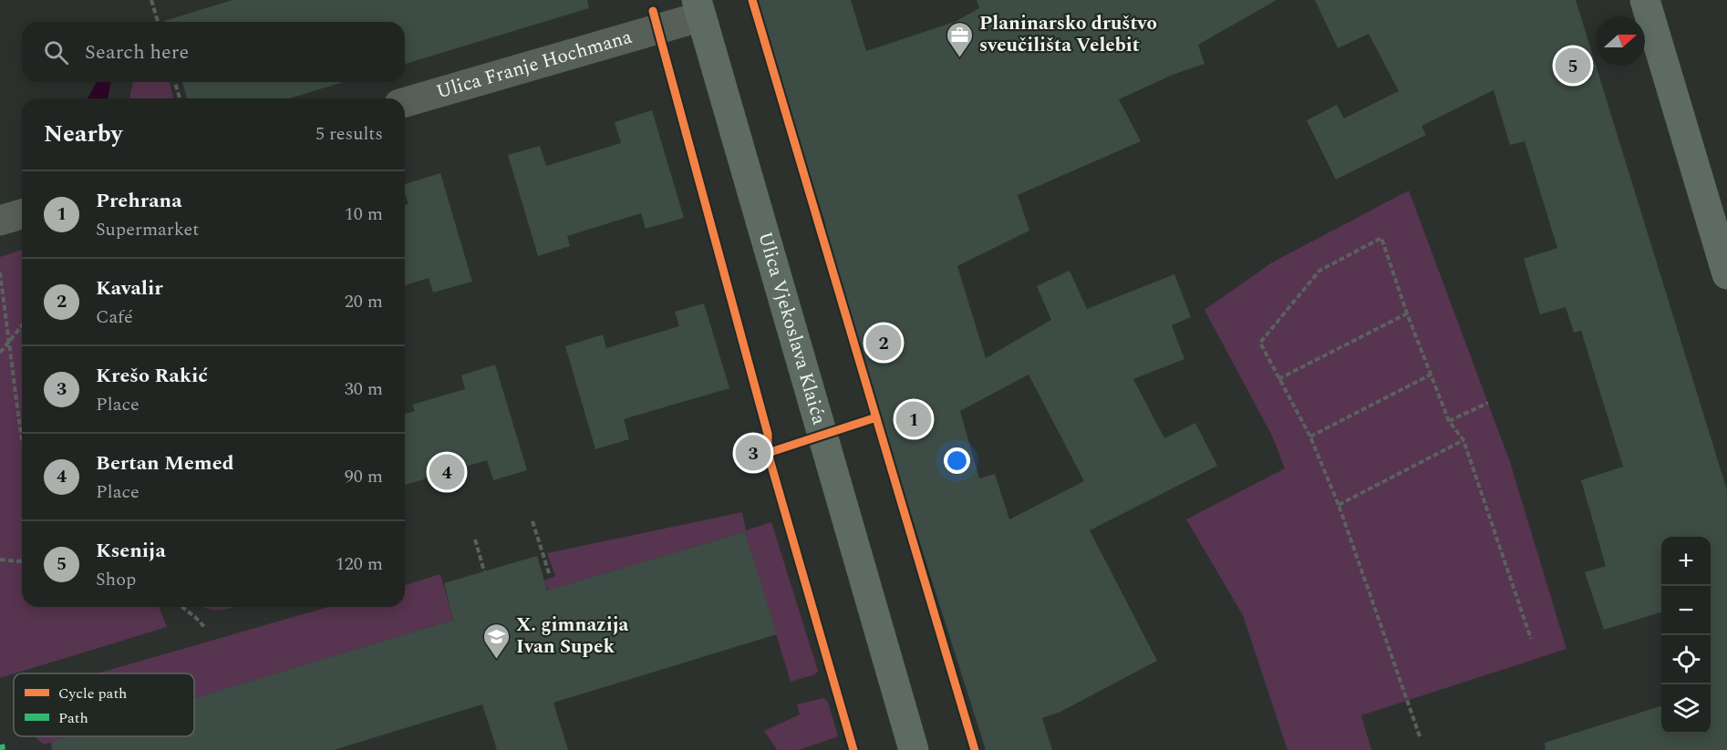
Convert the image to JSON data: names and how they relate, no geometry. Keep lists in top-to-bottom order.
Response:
{
  "streets": {
    "main road": ["Ulica Vjekoslava Klaića"],
    "street": ["Ulica Franje Hochmana"]
  },
  "crossings": [
    ["Ulica Franje Hochmana", "Ulica Vjekoslava Klaića"]
  ],
  "places": {
    "office": ["Planinarsko društvo sveučilišta Velebit"],
    "school or university": ["X. gimnazija Ivan Supek"]
  },
  "legend": ["Cycle path", "Path"],
  "north": "right",
  "page": {
    "search": "Search here",
    "pins": [
      "5",
      "2",
      "1",
      "3",
      "4"
    ],
    "heading": ["Nearby", "5 results"],
    "list": [
      {
        "mark": "1",
        "name": "Prehrana",
        "note": "Supermarket",
        "value": "10 m"
      },
      {
        "mark": "2",
        "name": "Kavalir",
        "note": "Café",
        "value": "20 m"
      },
      {
        "mark": "3",
        "name": "Krešo Rakić",
        "note": "Place",
        "value": "30 m"
      },
      {
        "mark": "4",
        "name": "Bertan Memed",
        "note": "Place",
        "value": "90 m"
      },
      {
        "mark": "5",
        "name": "Ksenija",
        "note": "Shop",
        "value": "120 m"
      }
    ],
    "map_buttons": ["+", "−"]
  }
}
